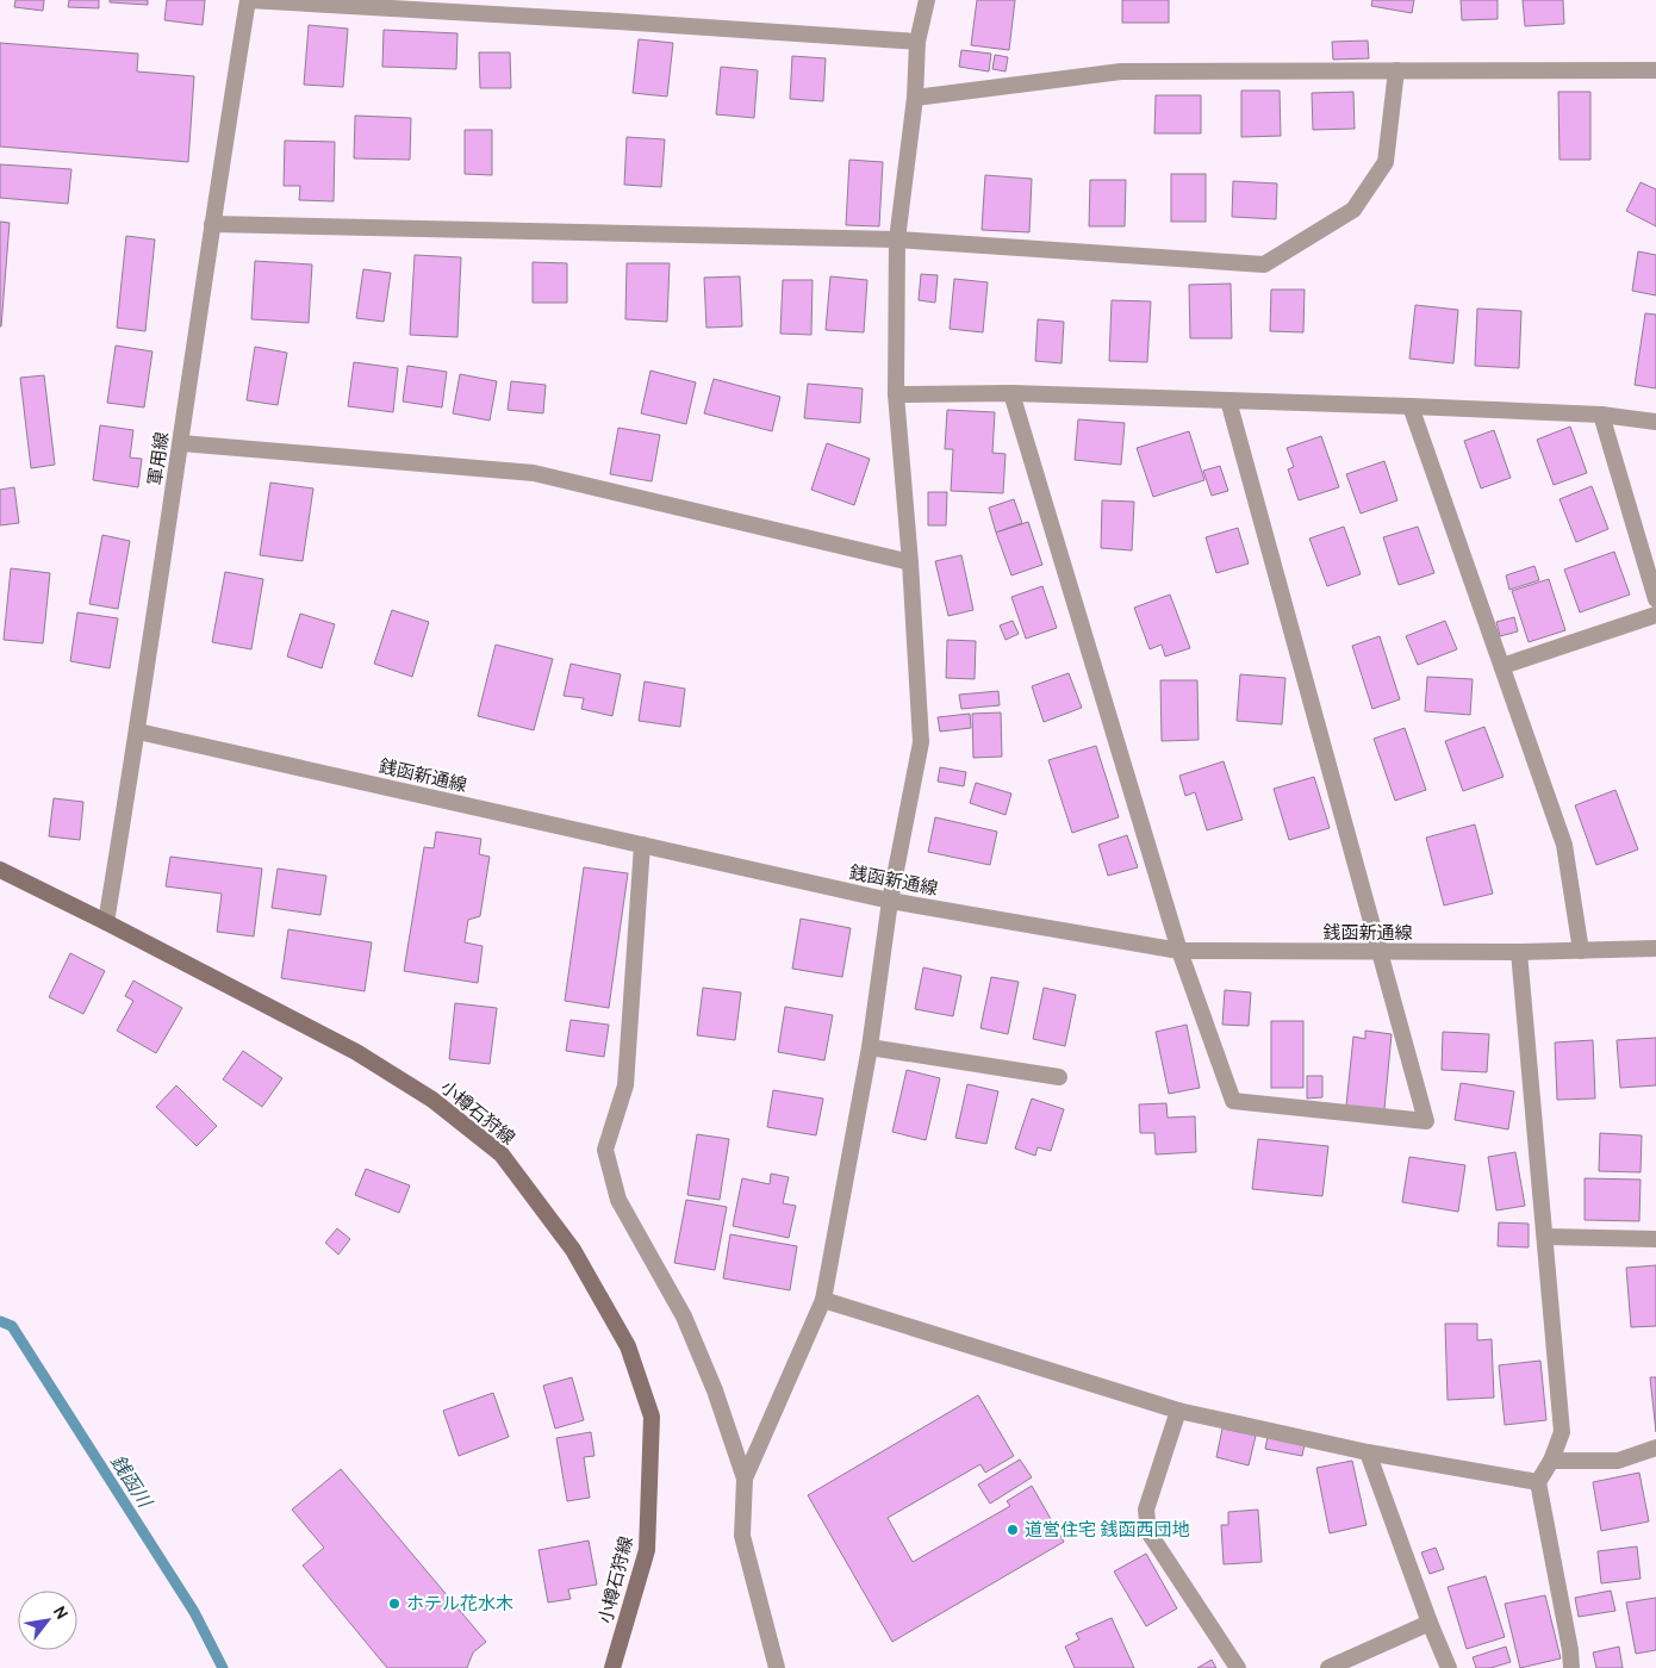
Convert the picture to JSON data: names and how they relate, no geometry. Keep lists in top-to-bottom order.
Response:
{
  "streets": {
    "main road": ["小樽石狩線"],
    "street": ["軍用線", "銭函新通線"]
  },
  "crossings": [
    ["軍用線", "銭函新通線"],
    ["軍用線", "小樽石狩線"]
  ],
  "water": ["銭函川"],
  "places": ["道営住宅 銭函西団地", "ホテル花水木"],
  "north": "top right"
}
